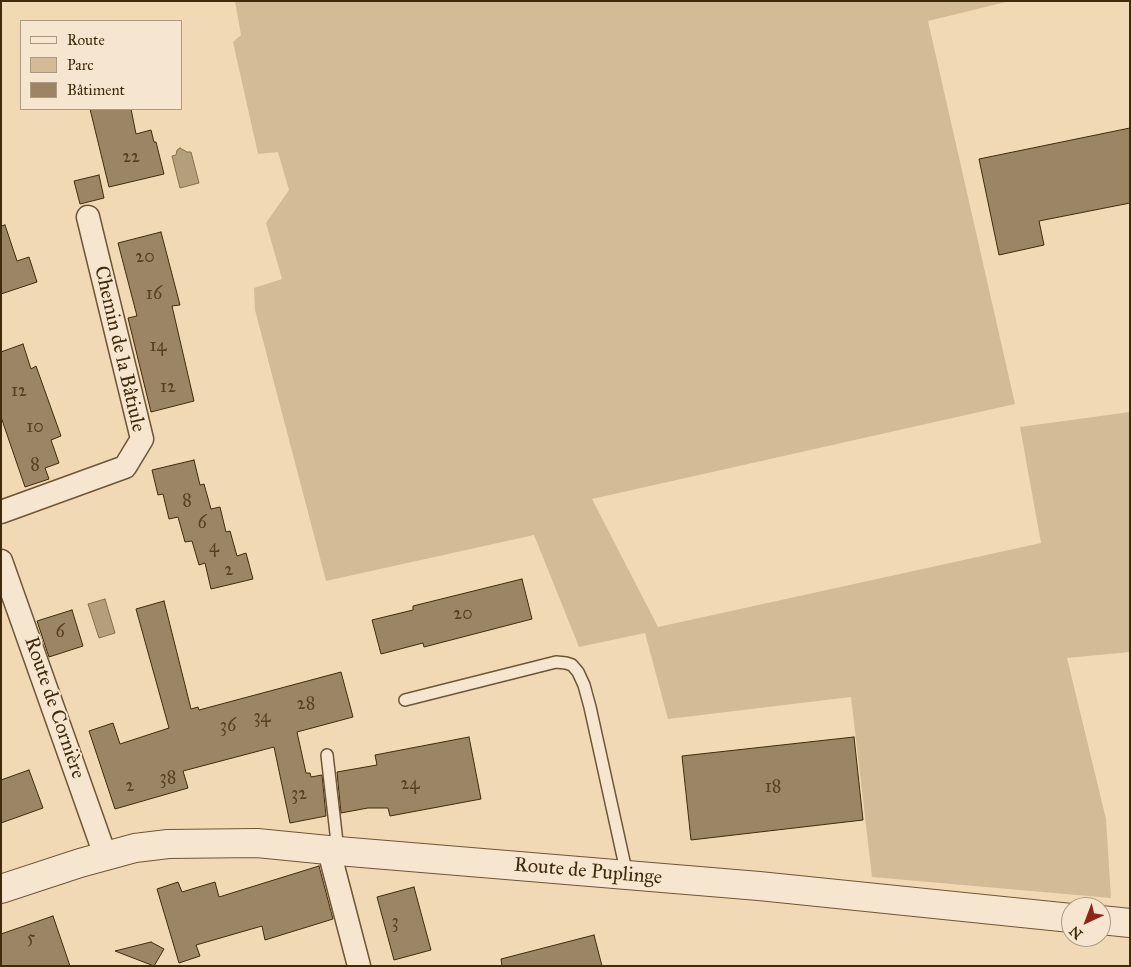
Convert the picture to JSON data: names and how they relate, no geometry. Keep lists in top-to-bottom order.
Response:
{
  "streets": {
    "street": ["Chemin de la Bâtiule", "Route de Cornière", "Route de Puplinge"]
  },
  "crossings": [
    ["Route de Cornière", "Route de Puplinge"]
  ],
  "house_numbers": [
    "22",
    "20",
    "16",
    "14",
    "12",
    "12",
    "10",
    "8",
    "8",
    "6",
    "4",
    "2",
    "20",
    "6",
    "28",
    "34",
    "36",
    "38",
    "24",
    "2",
    "18",
    "32",
    "3",
    "5"
  ],
  "legend": ["Route", "Parc", "Bâtiment"],
  "north": "bottom left"
}
